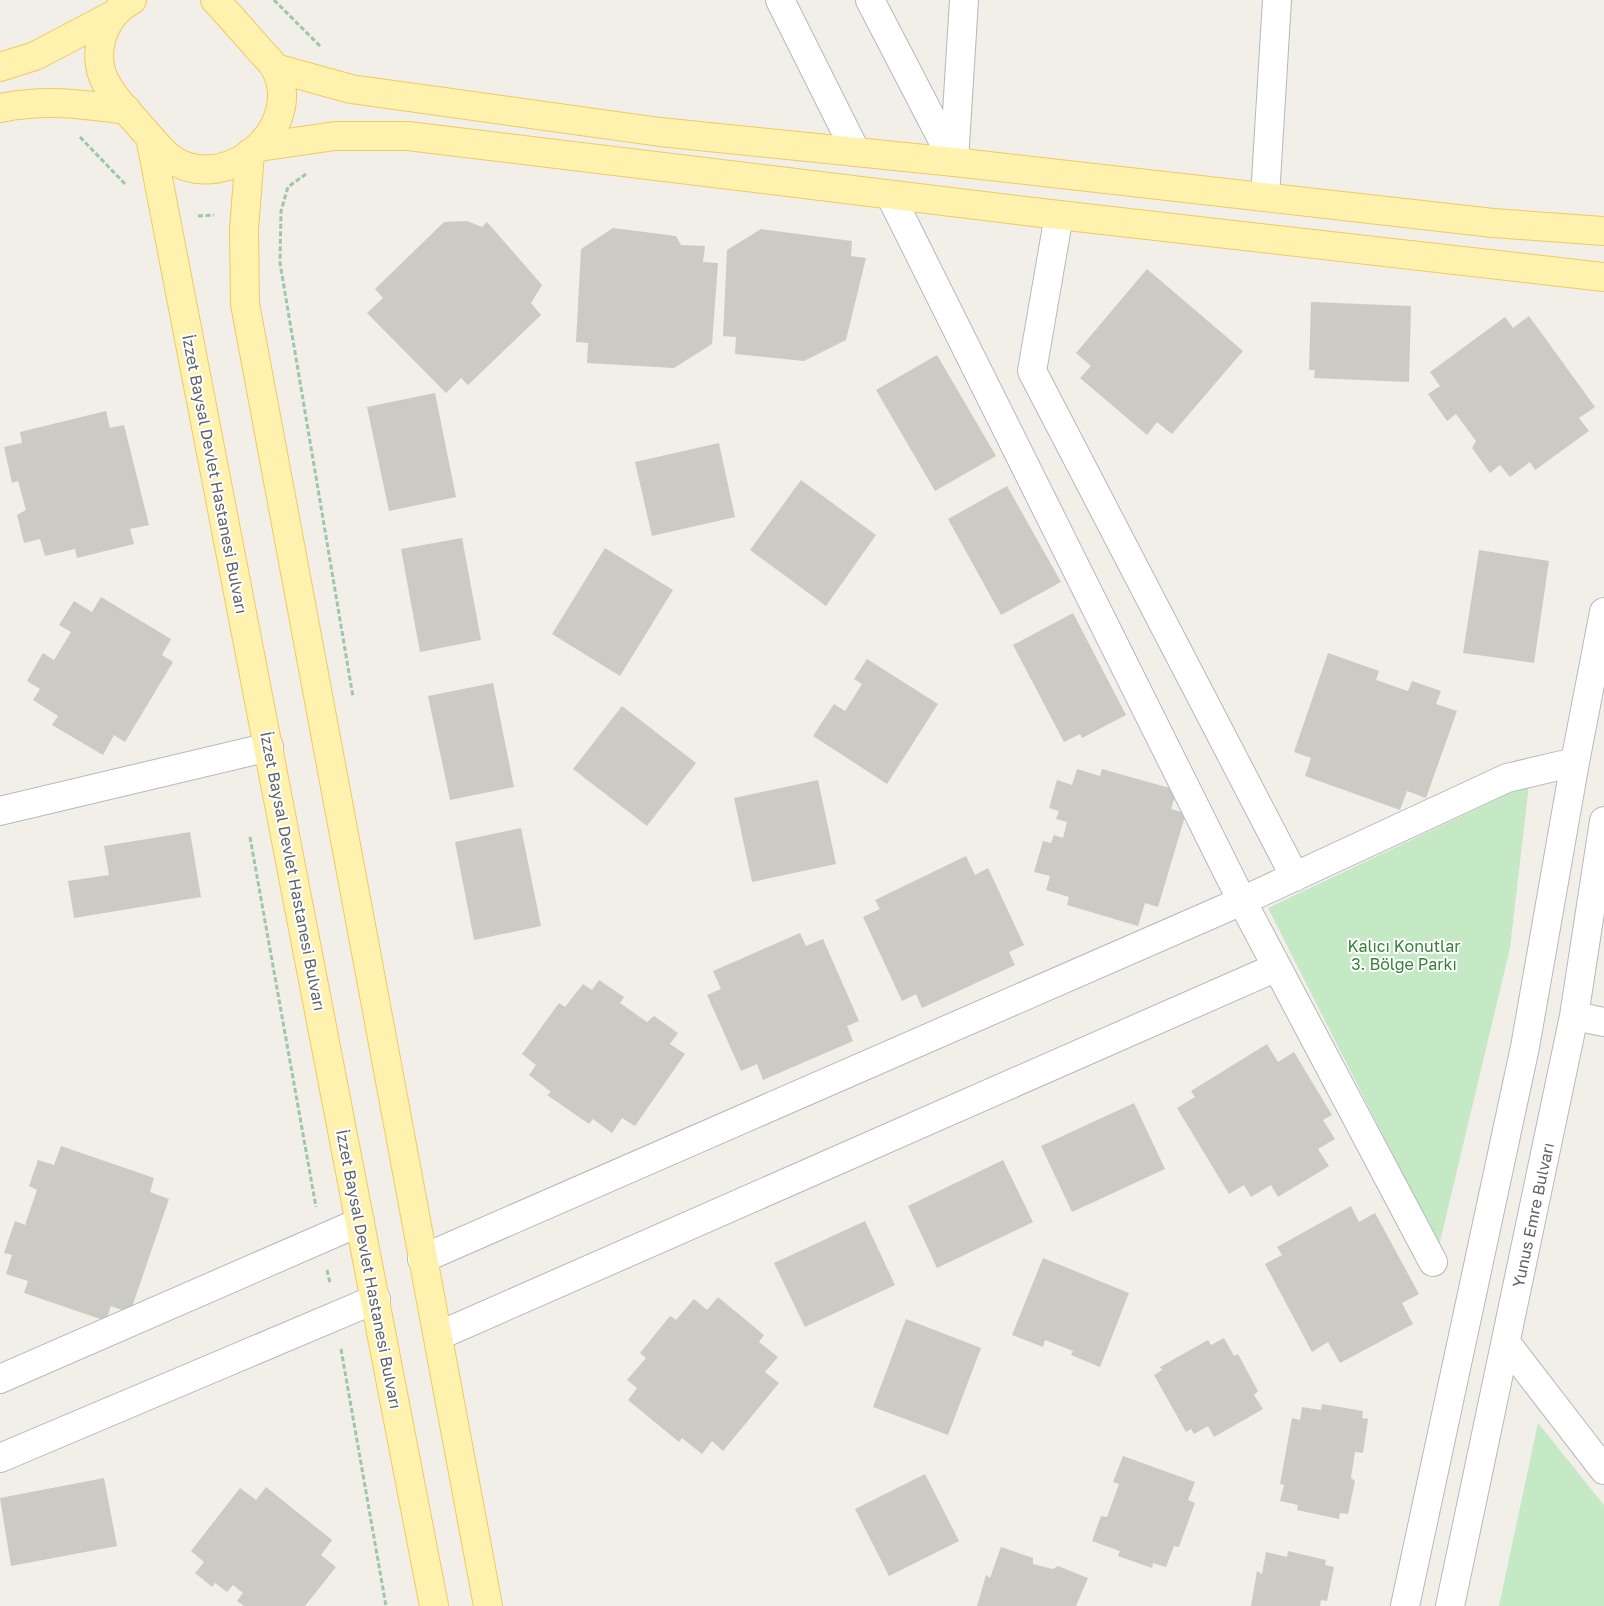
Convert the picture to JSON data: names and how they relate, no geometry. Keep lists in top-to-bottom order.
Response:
{
  "streets": {
    "main road": ["İzzet Baysal Devlet Hastanesi Bulvarı"],
    "street": ["Yunus Emre Bulvarı"]
  },
  "parks": ["Kalıcı Konutlar 3. Bölge Parkı"]
}
